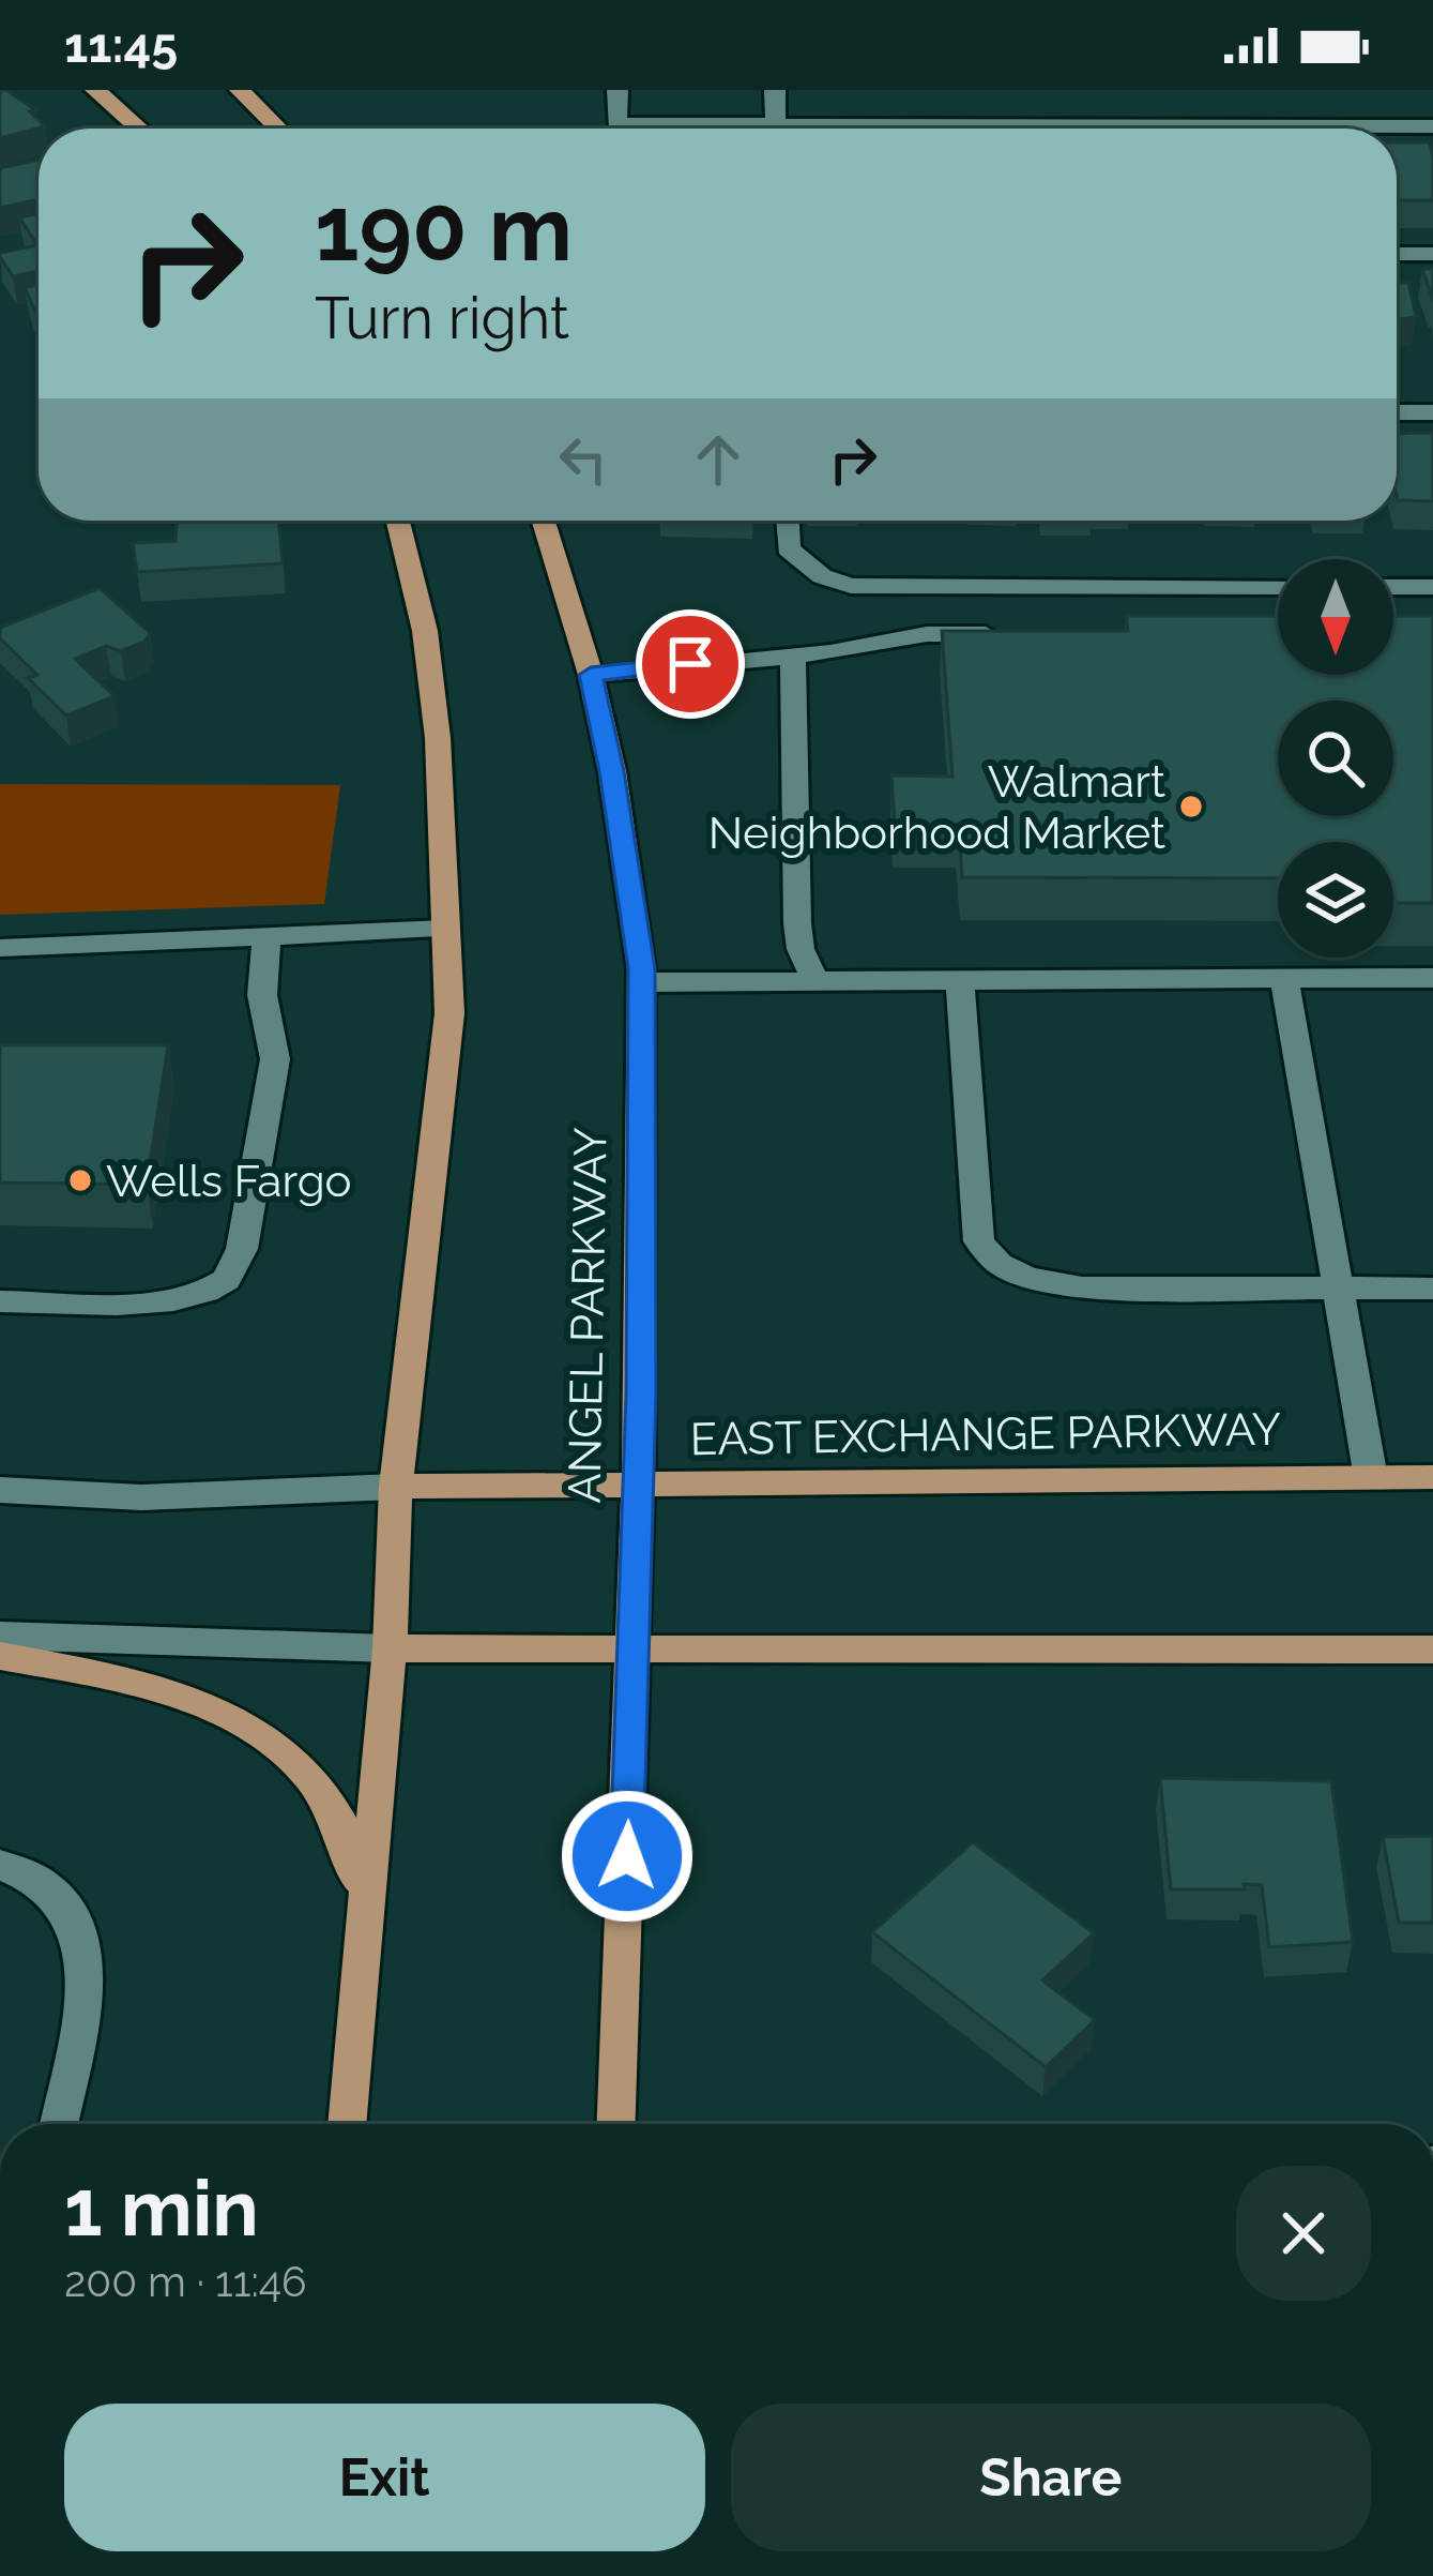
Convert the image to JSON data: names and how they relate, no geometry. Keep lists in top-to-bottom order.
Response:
{
  "streets": {
    "main road": ["ANGEL PARKWAY", "EAST EXCHANGE PARKWAY"]
  },
  "crossings": [
    ["ANGEL PARKWAY", "EAST EXCHANGE PARKWAY"]
  ],
  "places": ["Walmart Neighborhood Market", "Wells Fargo"],
  "north": "bottom",
  "page": {
    "status": "11:45",
    "turn": ["190 m", "Turn right"],
    "heading": ["1 min", "200 m · 11:46"],
    "buttons": ["Exit", "Share"]
  }
}
